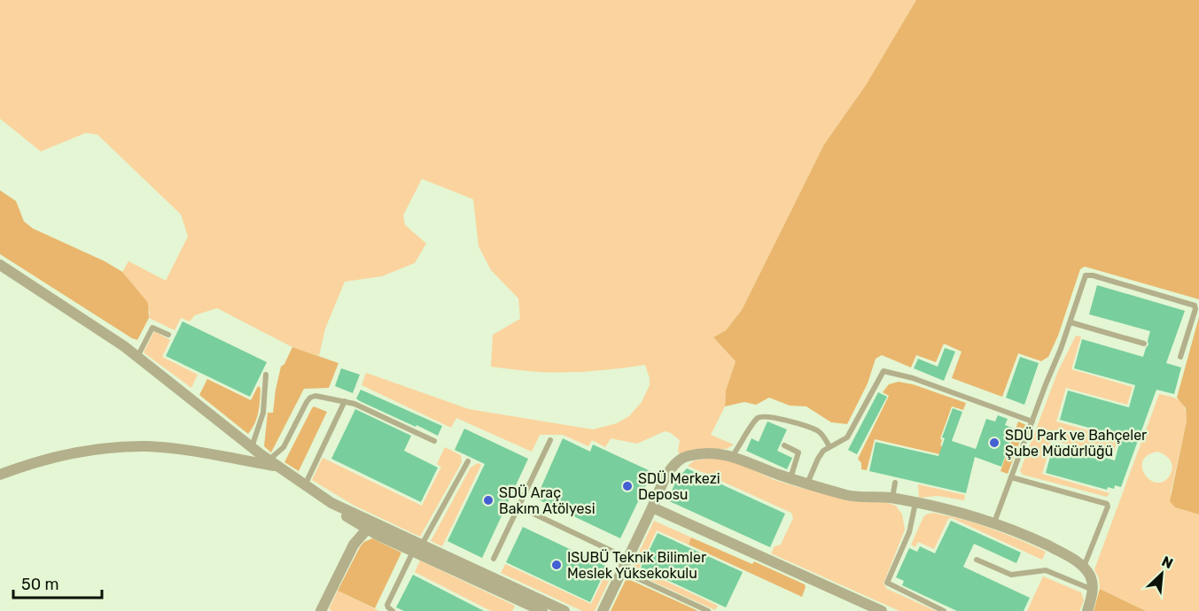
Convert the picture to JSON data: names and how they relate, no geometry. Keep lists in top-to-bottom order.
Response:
{
  "places": [
    "SDÜ Park ve Bahçeler Şube Müdürlüğü",
    "SDÜ Merkezi Deposu",
    "SDÜ Araç Bakım Atölyesi",
    "ISUBÜ Teknik Bilimler Meslek Yüksekokulu"
  ],
  "scale_bar": "50 m",
  "north": "top right"
}
